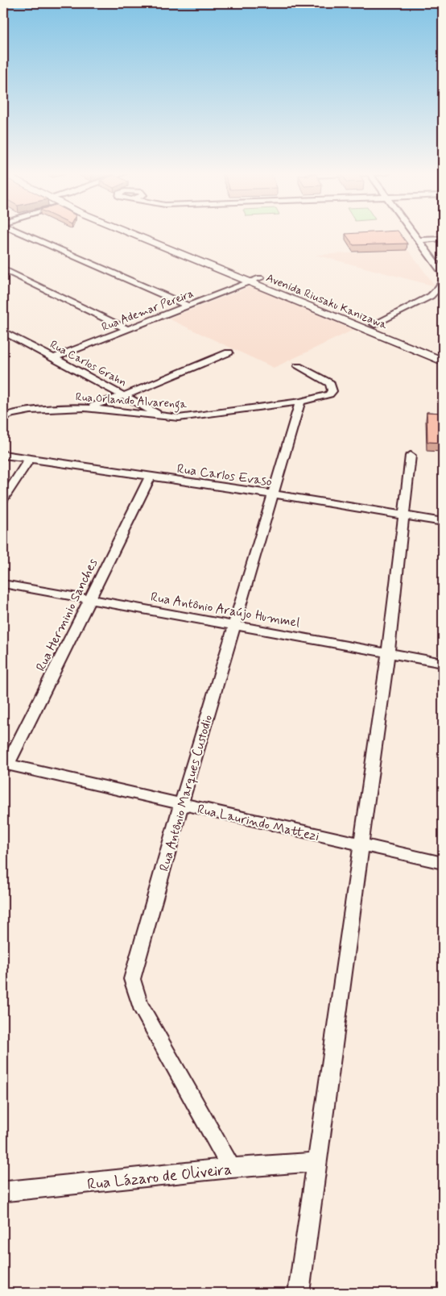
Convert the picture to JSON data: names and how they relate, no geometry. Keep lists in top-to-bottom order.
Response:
{
  "streets": {
    "street": [
      "Avenida Riusaku Kanizawa",
      "Rua Ademar Pereira",
      "Rua Carlos Grahn",
      "Rua Orlando Alvarenga",
      "Rua Carlos Evaso",
      "Rua Antônio Araújo Hummel",
      "Rua Herminio Sanches",
      "Rua Antônio Marques Custodio",
      "Rua Laurindo Mattezi",
      "Rua Lázaro de Oliveira"
    ]
  },
  "crossings": [
    ["Avenida Riusaku Kanizawa", "Rua Ademar Pereira"],
    ["Rua Ademar Pereira", "Rua Carlos Grahn"],
    ["Rua Carlos Grahn", "Rua Orlando Alvarenga"],
    ["Rua Orlando Alvarenga", "Rua Antônio Marques Custodio"],
    ["Rua Carlos Evaso", "Rua Herminio Sanches"],
    ["Rua Carlos Evaso", "Rua Antônio Marques Custodio"],
    ["Rua Antônio Araújo Hummel", "Rua Herminio Sanches"],
    ["Rua Antônio Araújo Hummel", "Rua Antônio Marques Custodio"],
    ["Rua Herminio Sanches", "Rua Laurindo Mattezi"],
    ["Rua Antônio Marques Custodio", "Rua Laurindo Mattezi"],
    ["Rua Antônio Marques Custodio", "Rua Lázaro de Oliveira"]
  ]
}
